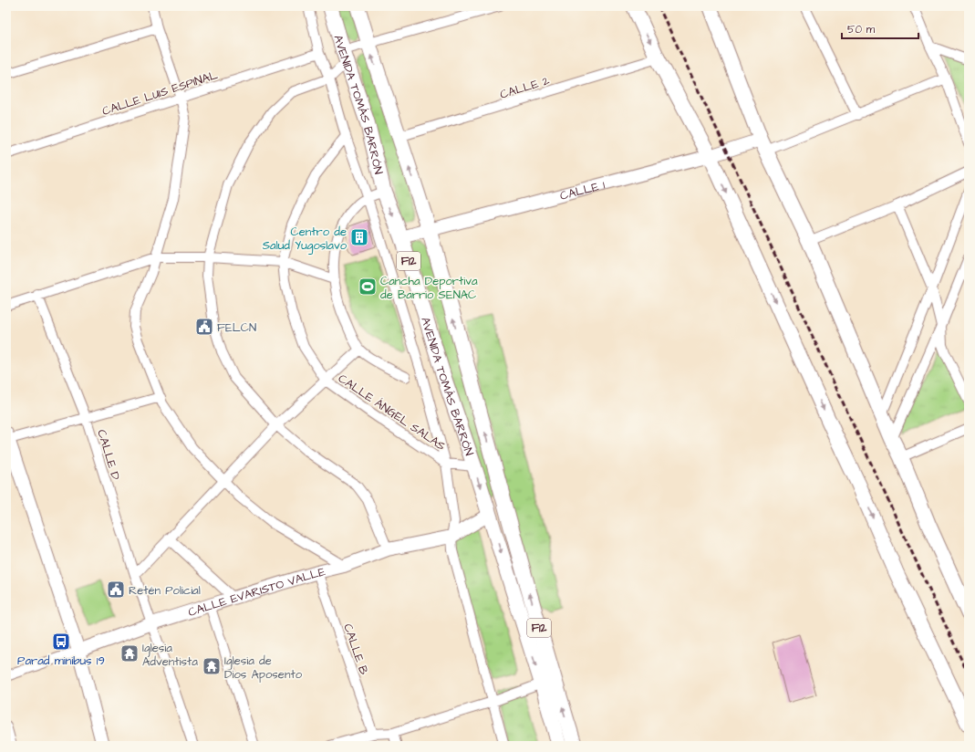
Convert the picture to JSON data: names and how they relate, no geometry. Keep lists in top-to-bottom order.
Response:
{
  "streets": {
    "main road": ["AVENIDA TOMÁS BARRÓN", "F12"],
    "street": [
      "CALLE 2",
      "CALLE LUIS ESPINAL",
      "CALLE 1",
      "CALLE ÁNGEL SALAS",
      "CALLE D",
      "CALLE EVARISTO VALLE",
      "CALLE B"
    ]
  },
  "crossings": [
    ["CALLE 2", "AVENIDA TOMÁS BARRÓN"],
    ["AVENIDA TOMÁS BARRÓN", "CALLE 1"],
    ["AVENIDA TOMÁS BARRÓN", "CALLE ÁNGEL SALAS"],
    ["AVENIDA TOMÁS BARRÓN", "CALLE EVARISTO VALLE"],
    ["CALLE D", "CALLE EVARISTO VALLE"],
    ["CALLE EVARISTO VALLE", "CALLE B"]
  ],
  "places": {
    "building": ["Centro de Salud Yugoslavo"],
    "sports": ["Cancha Deportiva de Barrio SENAC"],
    "public building": ["FELCN", "Retén Policial"],
    "bus stop": ["Parad minibus 19"],
    "temple": ["Iglesia Adventista", "Iglesia de Dios Aposento"]
  },
  "scale_bar": "50 m"
}
